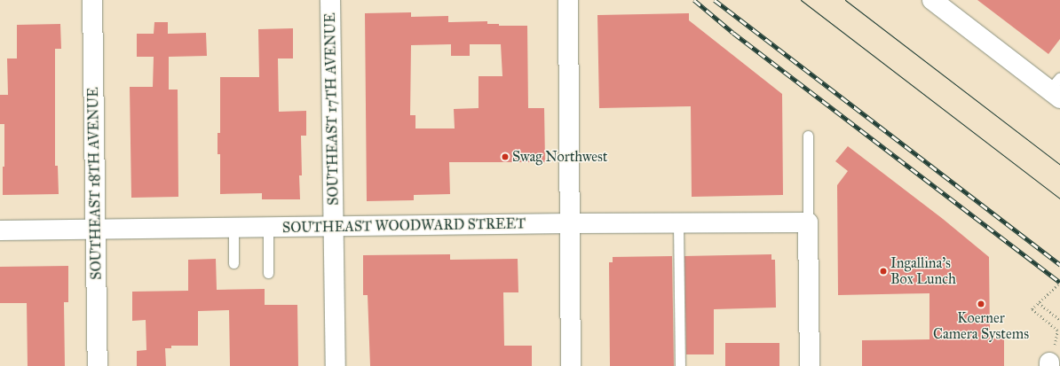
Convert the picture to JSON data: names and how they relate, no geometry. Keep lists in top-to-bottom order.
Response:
{
  "streets": {
    "street": ["SOUTHEAST 17TH AVENUE", "SOUTHEAST 18TH AVENUE", "SOUTHEAST WOODWARD STREET"]
  },
  "crossings": [
    ["SOUTHEAST 17TH AVENUE", "SOUTHEAST WOODWARD STREET"],
    ["SOUTHEAST 18TH AVENUE", "SOUTHEAST WOODWARD STREET"]
  ],
  "places": ["Swag Northwest", "Ingallina's Box Lunch", "Koerner Camera Systems"]
}
